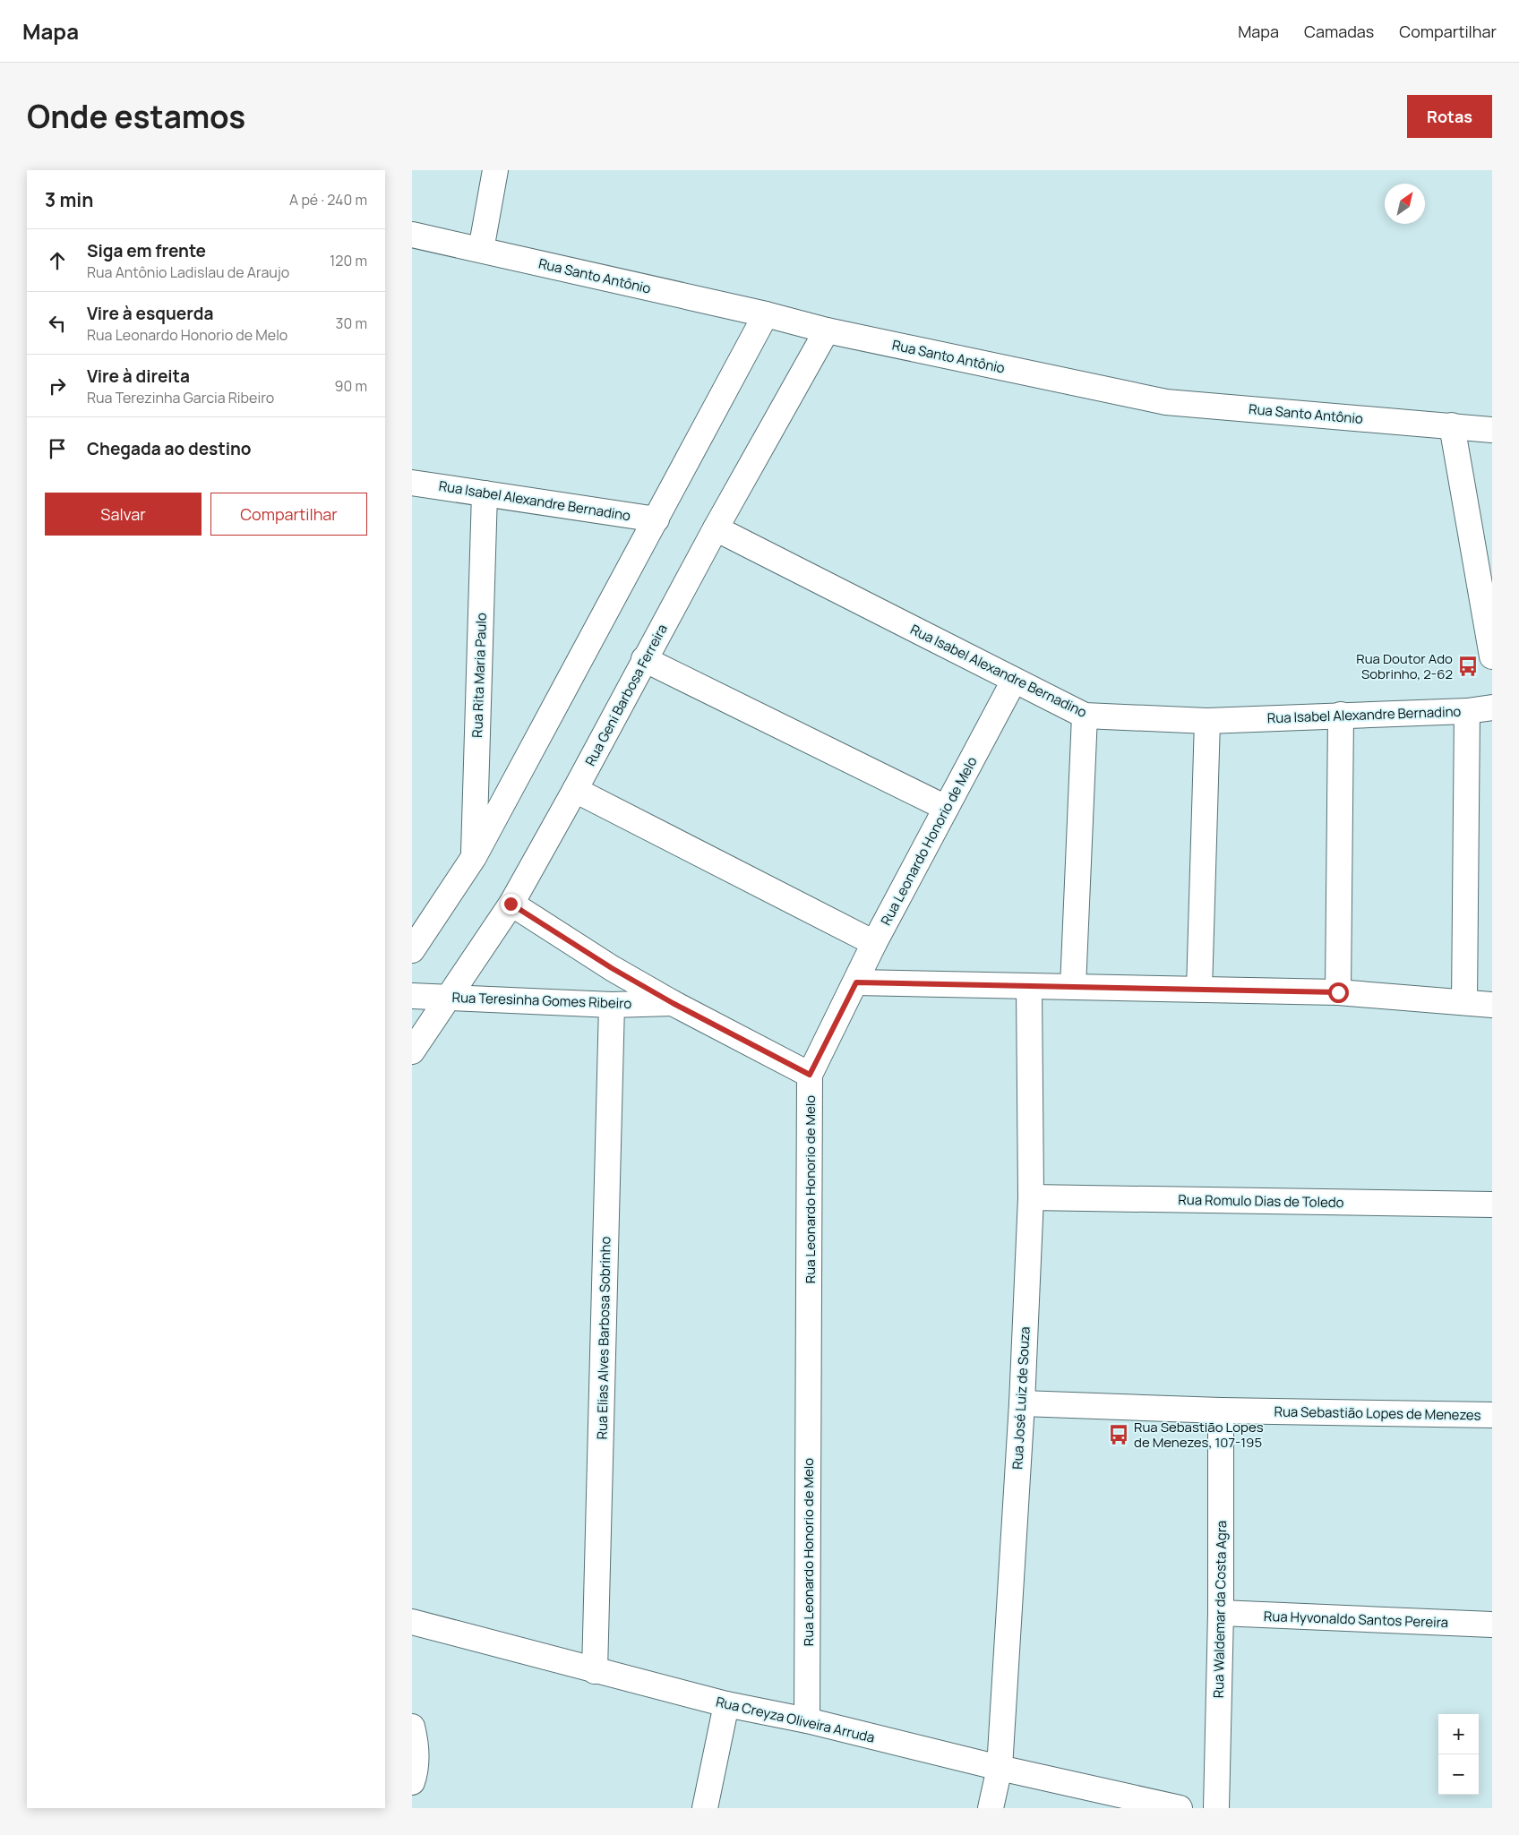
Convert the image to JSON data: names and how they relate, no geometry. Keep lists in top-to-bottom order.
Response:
{
  "streets": {
    "street": [
      "Rua Santo Antônio",
      "Rua Isabel Alexandre Bernadino",
      "Rua Rita Maria Paulo",
      "Rua Geni Barbosa Ferreira",
      "Rua Leonardo Honorio de Melo",
      "Rua Teresinha Gomes Ribeiro",
      "Rua Romulo Dias de Toledo",
      "Rua Elias Alves Barbosa Sobrinho",
      "Rua José Luiz de Souza",
      "Rua Sebastião Lopes de Menezes",
      "Rua Waldemar da Costa Agra",
      "Rua Hyvonaldo Santos Pereira",
      "Rua Creyza Oliveira Arruda"
    ]
  },
  "crossings": [
    ["Rua Santo Antônio", "Rua Geni Barbosa Ferreira"],
    ["Rua Isabel Alexandre Bernadino", "Rua Rita Maria Paulo"],
    ["Rua Isabel Alexandre Bernadino", "Rua Geni Barbosa Ferreira"],
    ["Rua Isabel Alexandre Bernadino", "Rua Leonardo Honorio de Melo"],
    ["Rua Geni Barbosa Ferreira", "Rua Teresinha Gomes Ribeiro"],
    ["Rua Leonardo Honorio de Melo", "Rua Creyza Oliveira Arruda"],
    ["Rua Teresinha Gomes Ribeiro", "Rua Elias Alves Barbosa Sobrinho"],
    ["Rua Romulo Dias de Toledo", "Rua José Luiz de Souza"],
    ["Rua Elias Alves Barbosa Sobrinho", "Rua Creyza Oliveira Arruda"],
    ["Rua José Luiz de Souza", "Rua Sebastião Lopes de Menezes"],
    ["Rua José Luiz de Souza", "Rua Creyza Oliveira Arruda"],
    ["Rua Sebastião Lopes de Menezes", "Rua Waldemar da Costa Agra"],
    ["Rua Waldemar da Costa Agra", "Rua Hyvonaldo Santos Pereira"]
  ],
  "places": {
    "bus stop": ["Rua Doutor Ado Sobrinho, 2-62", "Rua Sebastião Lopes de Menezes, 107-195"]
  },
  "north": "top right",
  "page": {
    "header": "Mapa",
    "nav": ["Mapa", "Camadas", "Compartilhar"],
    "title": "Onde estamos",
    "buttons": [
      "Rotas",
      ["Salvar", "Compartilhar"]
    ],
    "heading": ["3 min", "A pé · 240 m"],
    "list": [
      ["Siga em frente", "Rua Antônio Ladislau de Araujo", "120 m"],
      ["Vire à esquerda", "Rua Leonardo Honorio de Melo", "30 m"],
      ["Vire à direita", "Rua Terezinha Garcia Ribeiro", "90 m"],
      "Chegada ao destino"
    ],
    "map_buttons": ["+", "−"]
  }
}
